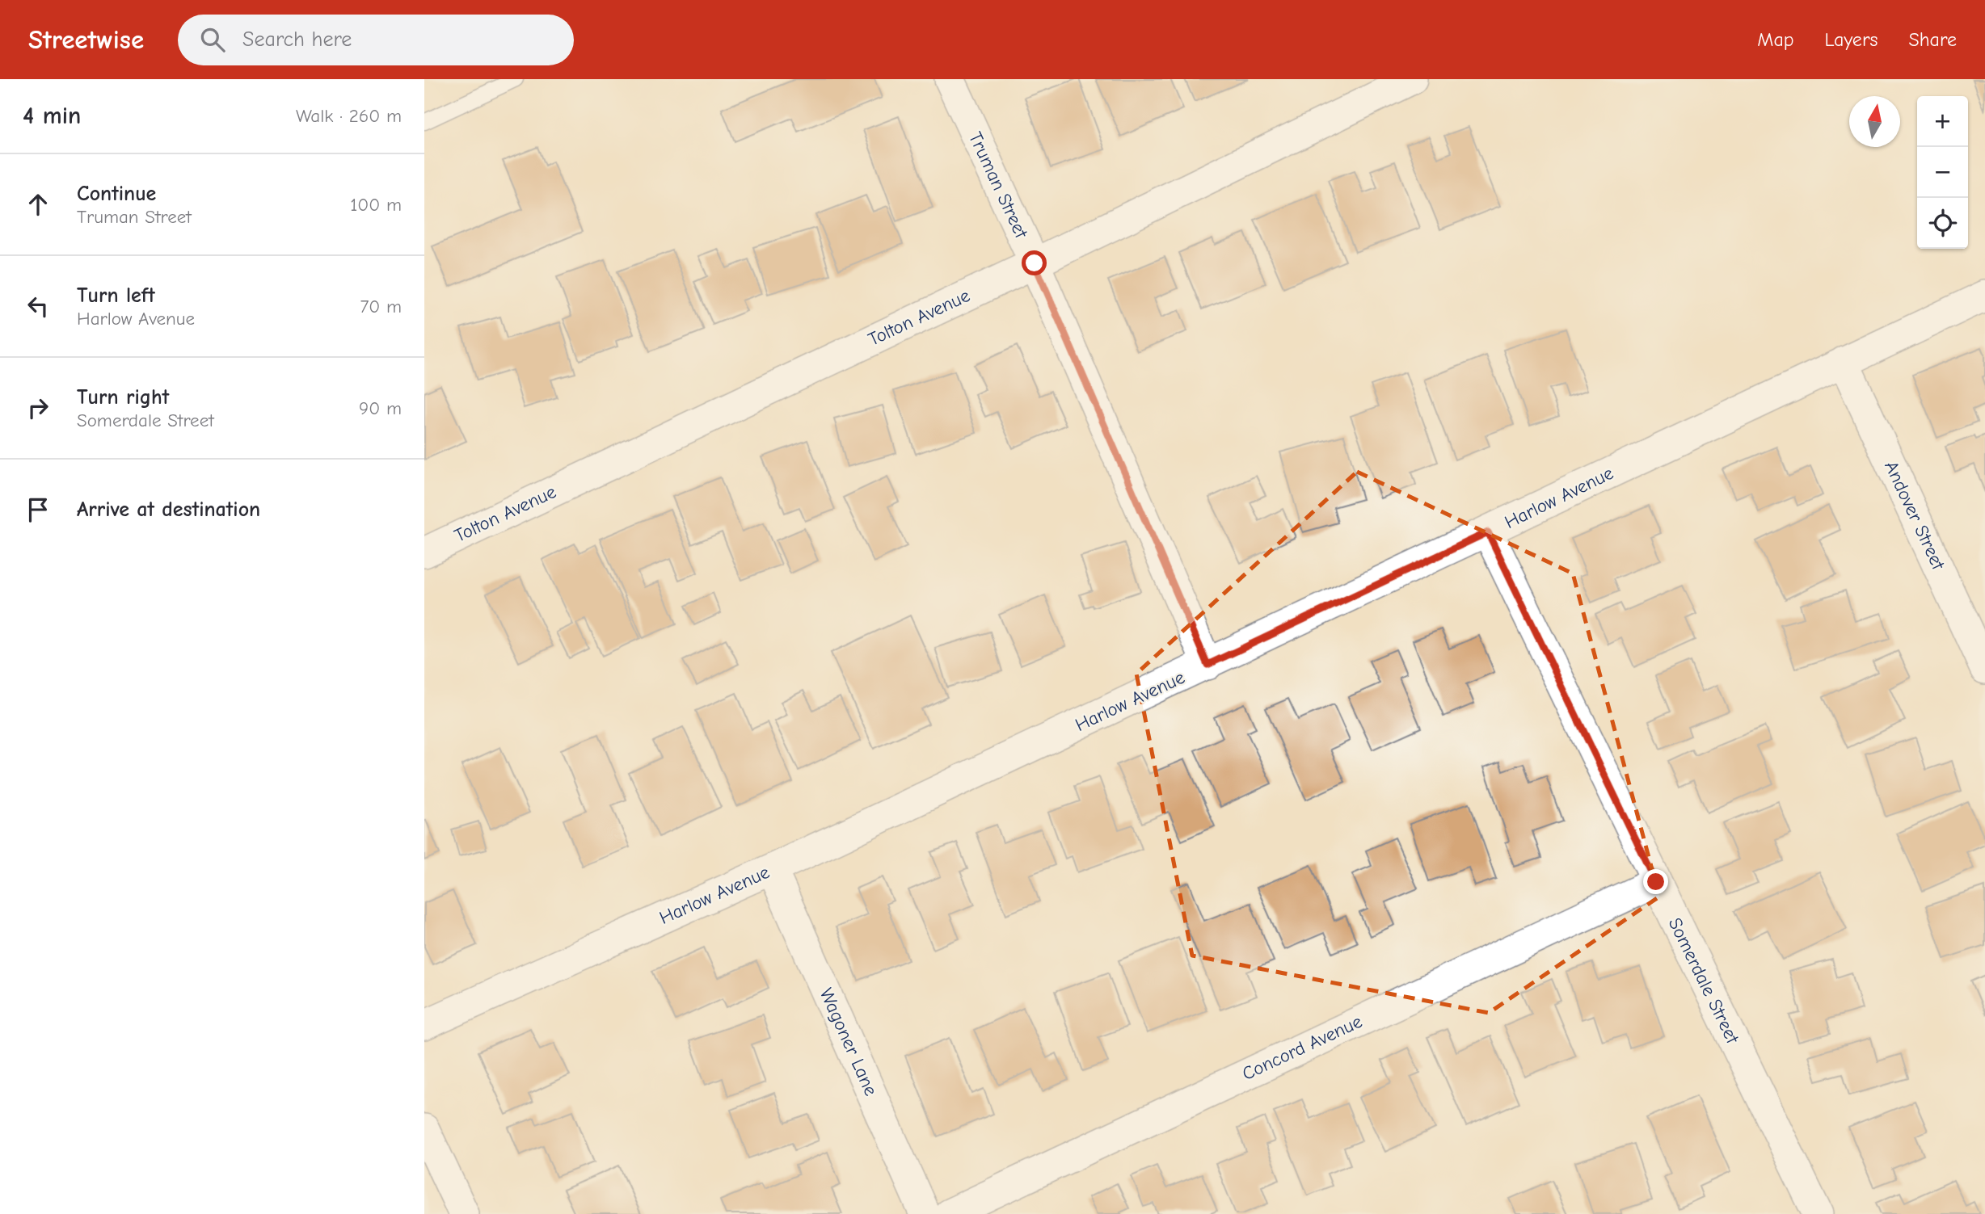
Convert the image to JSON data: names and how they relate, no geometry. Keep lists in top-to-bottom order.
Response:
{
  "streets": {
    "street": [
      "Truman Street",
      "Tolton Avenue",
      "Harlow Avenue",
      "Andover Street",
      "Somerdale Street",
      "Wagoner Lane",
      "Concord Avenue"
    ]
  },
  "crossings": [
    ["Truman Street", "Tolton Avenue"],
    ["Truman Street", "Harlow Avenue"],
    ["Harlow Avenue", "Andover Street"],
    ["Harlow Avenue", "Somerdale Street"],
    ["Harlow Avenue", "Wagoner Lane"],
    ["Somerdale Street", "Concord Avenue"]
  ],
  "north": "top",
  "page": {
    "header": "Streetwise",
    "search": "Search here",
    "nav": ["Map", "Layers", "Share"],
    "heading": ["4 min", "Walk · 260 m"],
    "map_buttons": ["+", "−"],
    "list": [
      ["Continue", "Truman Street", "100 m"],
      ["Turn left", "Harlow Avenue", "70 m"],
      ["Turn right", "Somerdale Street", "90 m"],
      "Arrive at destination"
    ]
  }
}
